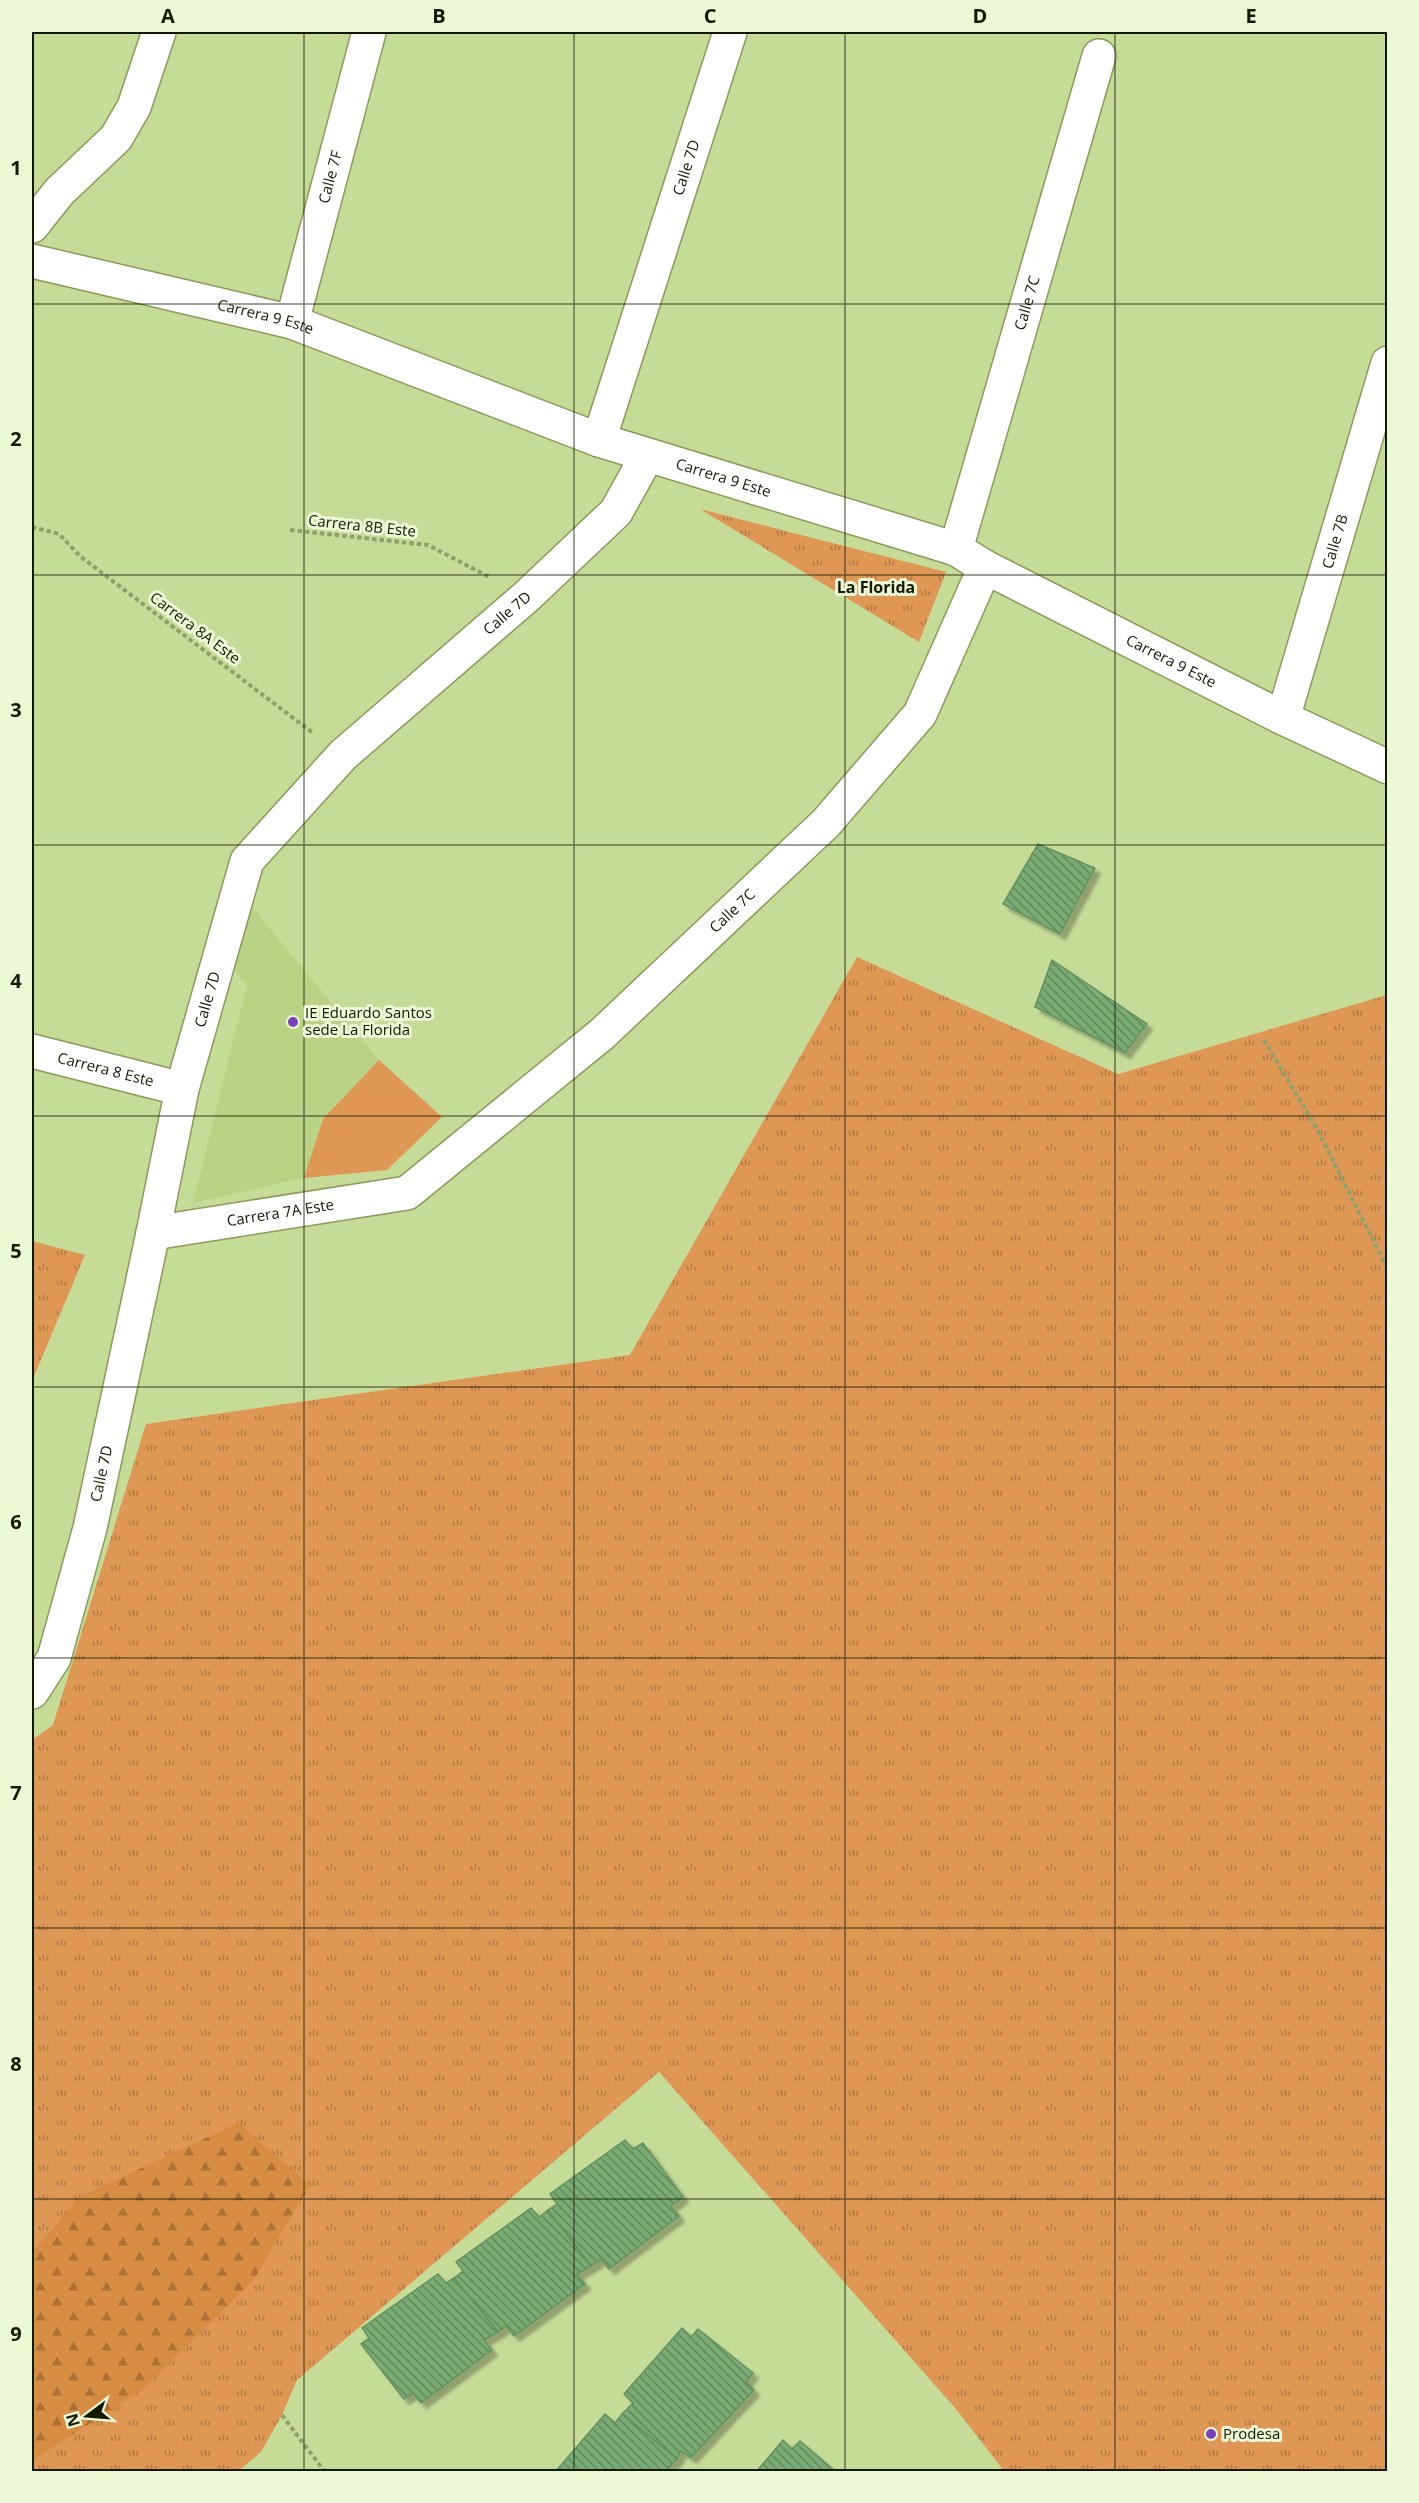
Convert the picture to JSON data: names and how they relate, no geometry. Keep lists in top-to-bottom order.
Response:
{
  "streets": {
    "street": [
      "Calle 7D",
      "Calle 7F",
      "Calle 7C",
      "Carrera 9 Este",
      "Calle 7B",
      "Carrera 8 Este",
      "Carrera 7A Este"
    ],
    "path": ["Carrera 8B Este", "Carrera 8A Este"]
  },
  "crossings": [
    ["Calle 7D", "Carrera 9 Este"],
    ["Calle 7D", "Carrera 8B Este"],
    ["Calle 7D", "Carrera 8A Este"],
    ["Calle 7D", "Carrera 8 Este"],
    ["Calle 7D", "Carrera 7A Este"],
    ["Calle 7F", "Carrera 9 Este"],
    ["Calle 7C", "Carrera 9 Este"],
    ["Calle 7C", "Carrera 7A Este"],
    ["Carrera 9 Este", "Calle 7B"]
  ],
  "districts": ["La Florida"],
  "places": ["IE Eduardo Santos sede La Florida", "Prodesa"],
  "north": "left",
  "grid": {
    "columns": [
      "A",
      "B",
      "C",
      "D",
      "E"
    ],
    "rows": [
      "1",
      "2",
      "3",
      "4",
      "5",
      "6",
      "7",
      "8",
      "9"
    ]
  }
}
